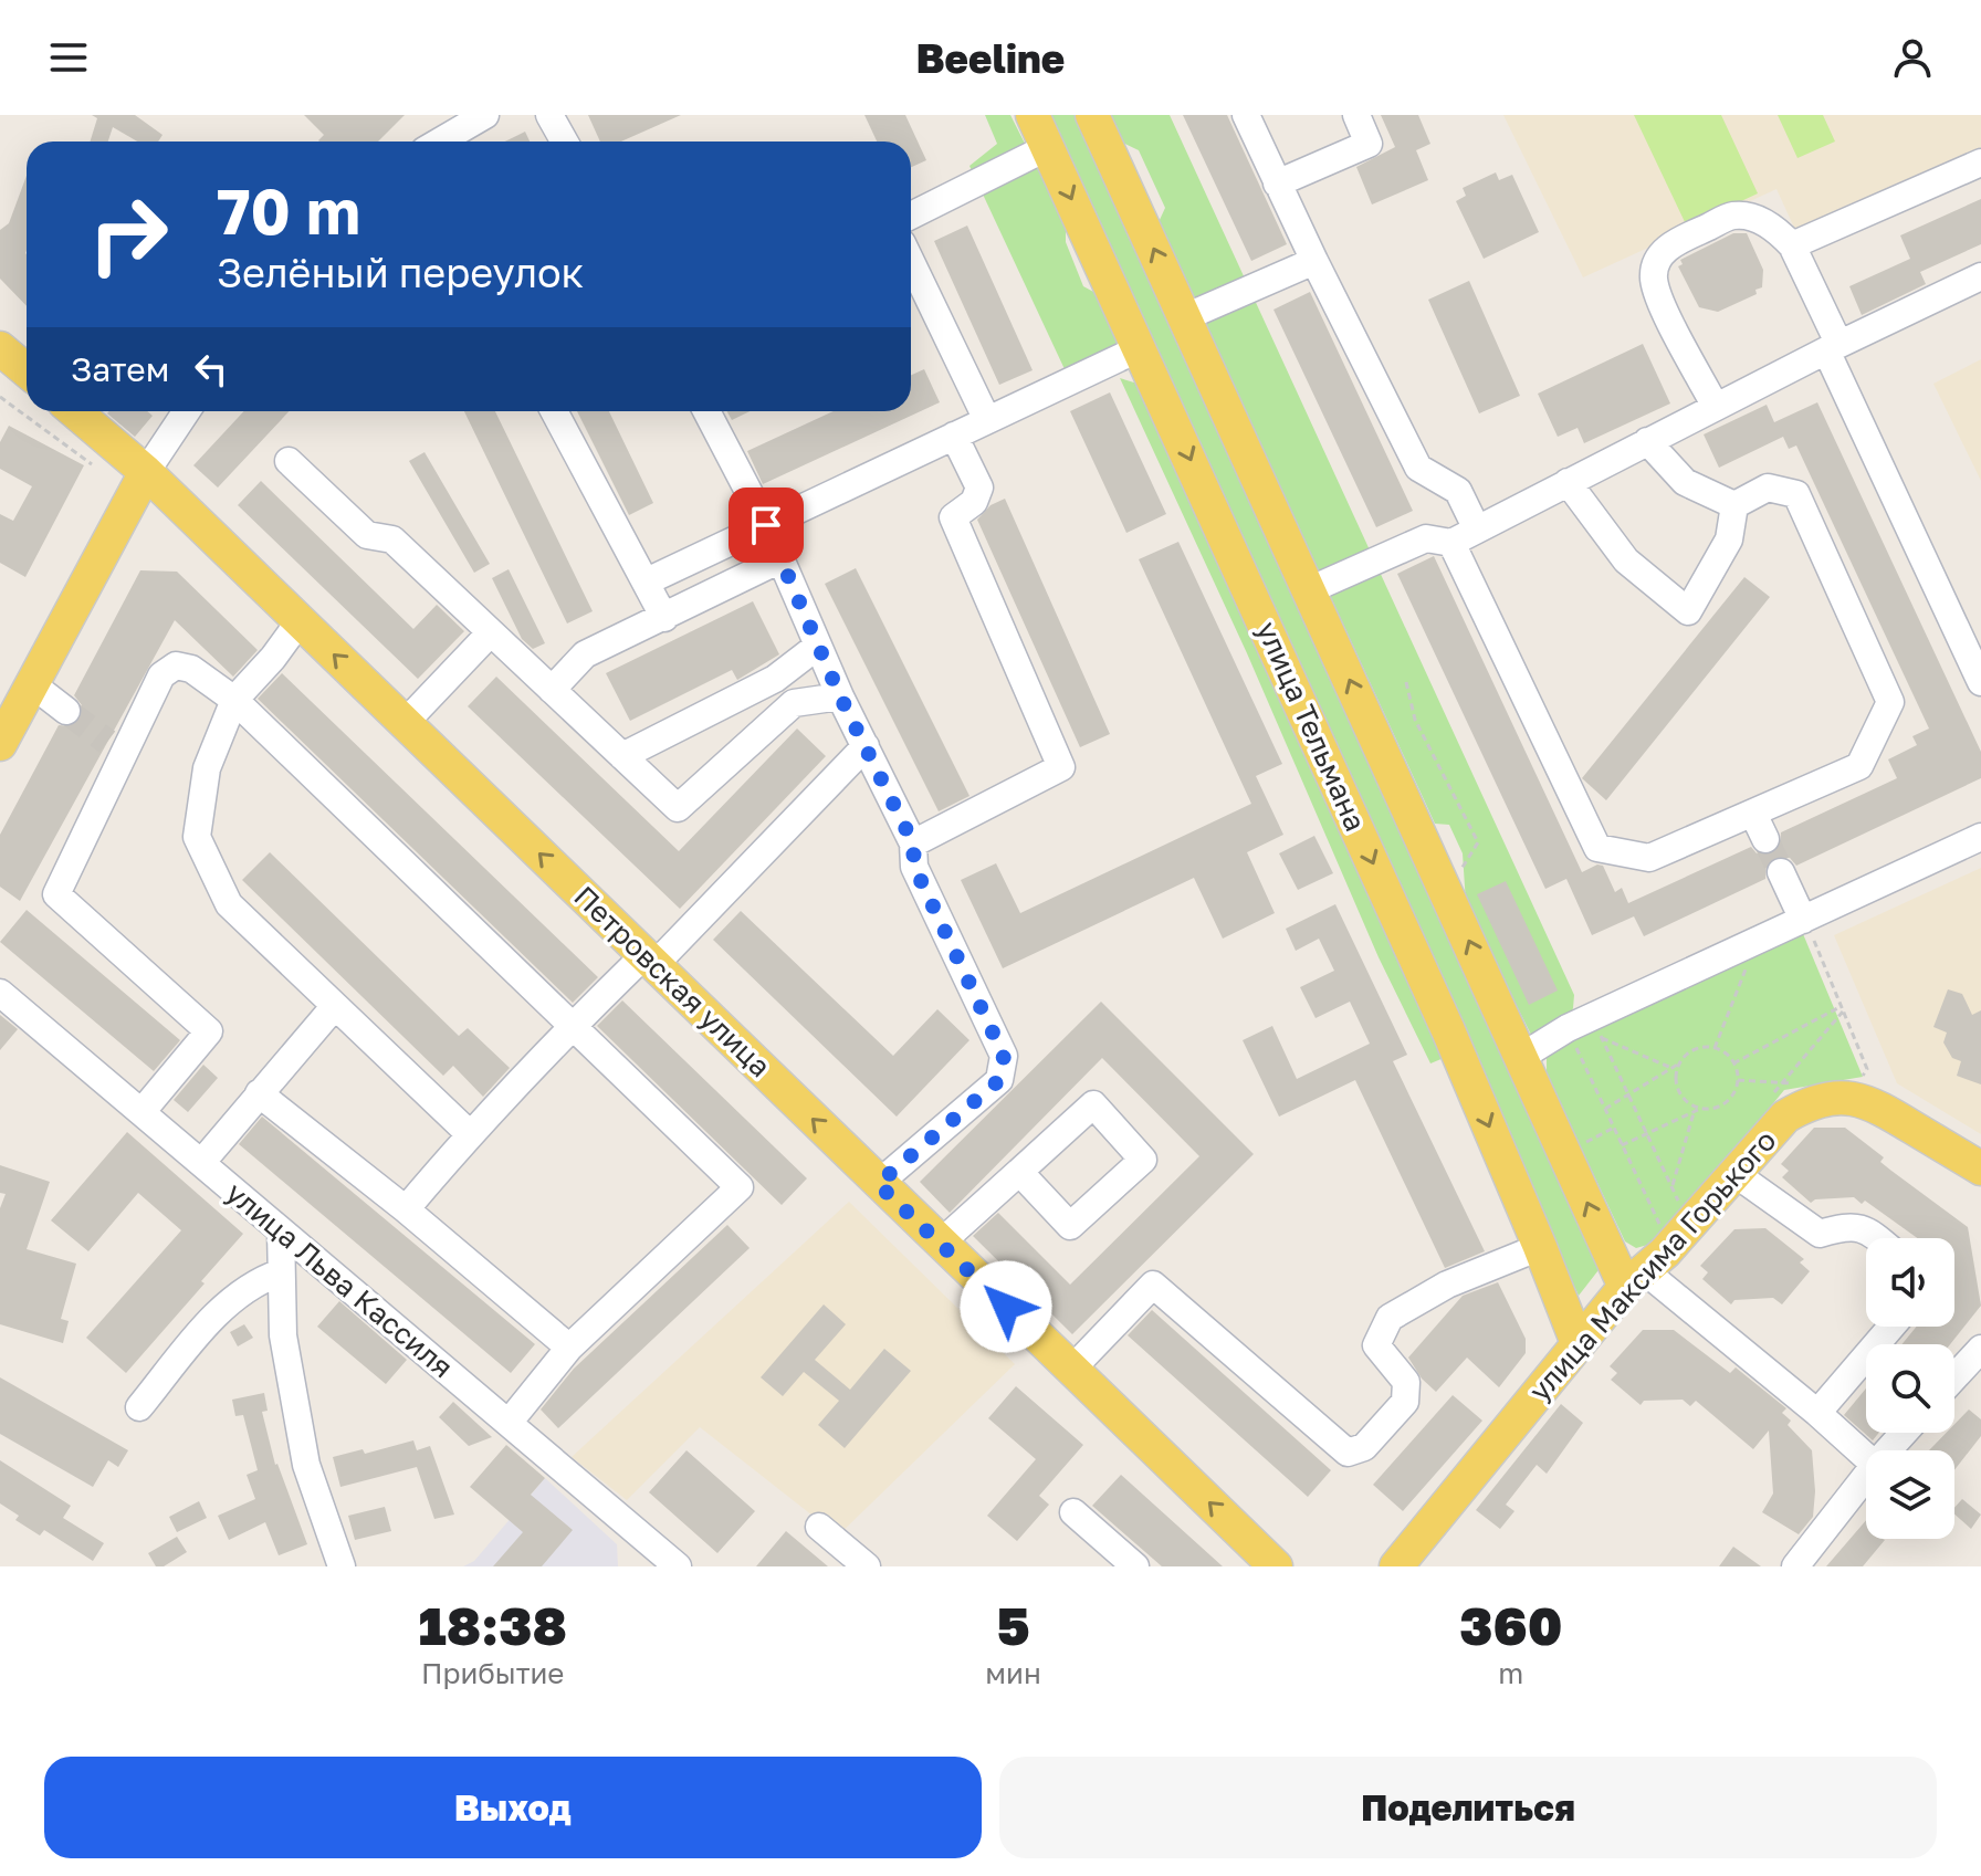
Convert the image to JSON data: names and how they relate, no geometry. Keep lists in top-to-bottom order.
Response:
{
  "streets": {
    "main road": ["улица Тельмана", "Петровская улица", "улица Максима Горького"],
    "street": ["улица Льва Кассиля"]
  },
  "crossings": [
    ["улица Тельмана", "улица Максима Горького"]
  ],
  "one_way": ["Петровская улица"],
  "page": {
    "header": "Beeline",
    "turn": ["70 m", "Зелёный переулок"],
    "then": "Затем",
    "eta": [
      "18:38",
      "Прибытие",
      "5",
      "мин",
      "360",
      "m"
    ],
    "buttons": ["Выход", "Поделиться"]
  }
}
